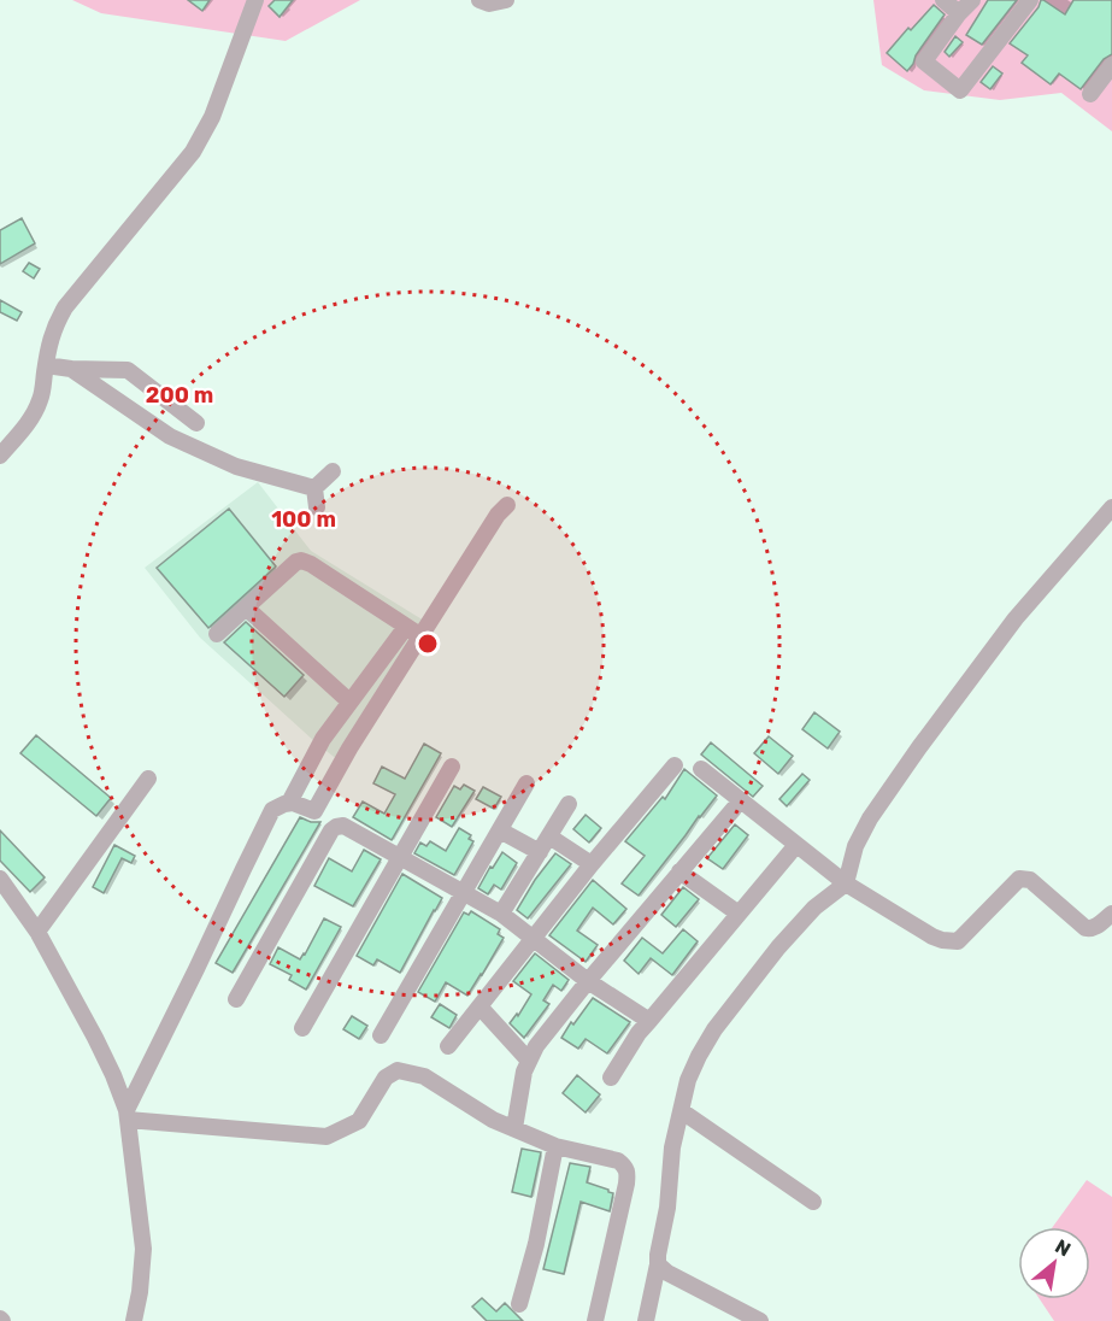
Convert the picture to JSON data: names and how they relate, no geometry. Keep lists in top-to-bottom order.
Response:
{
  "north": "top right",
  "rings": ["200 m", "100 m"]
}
